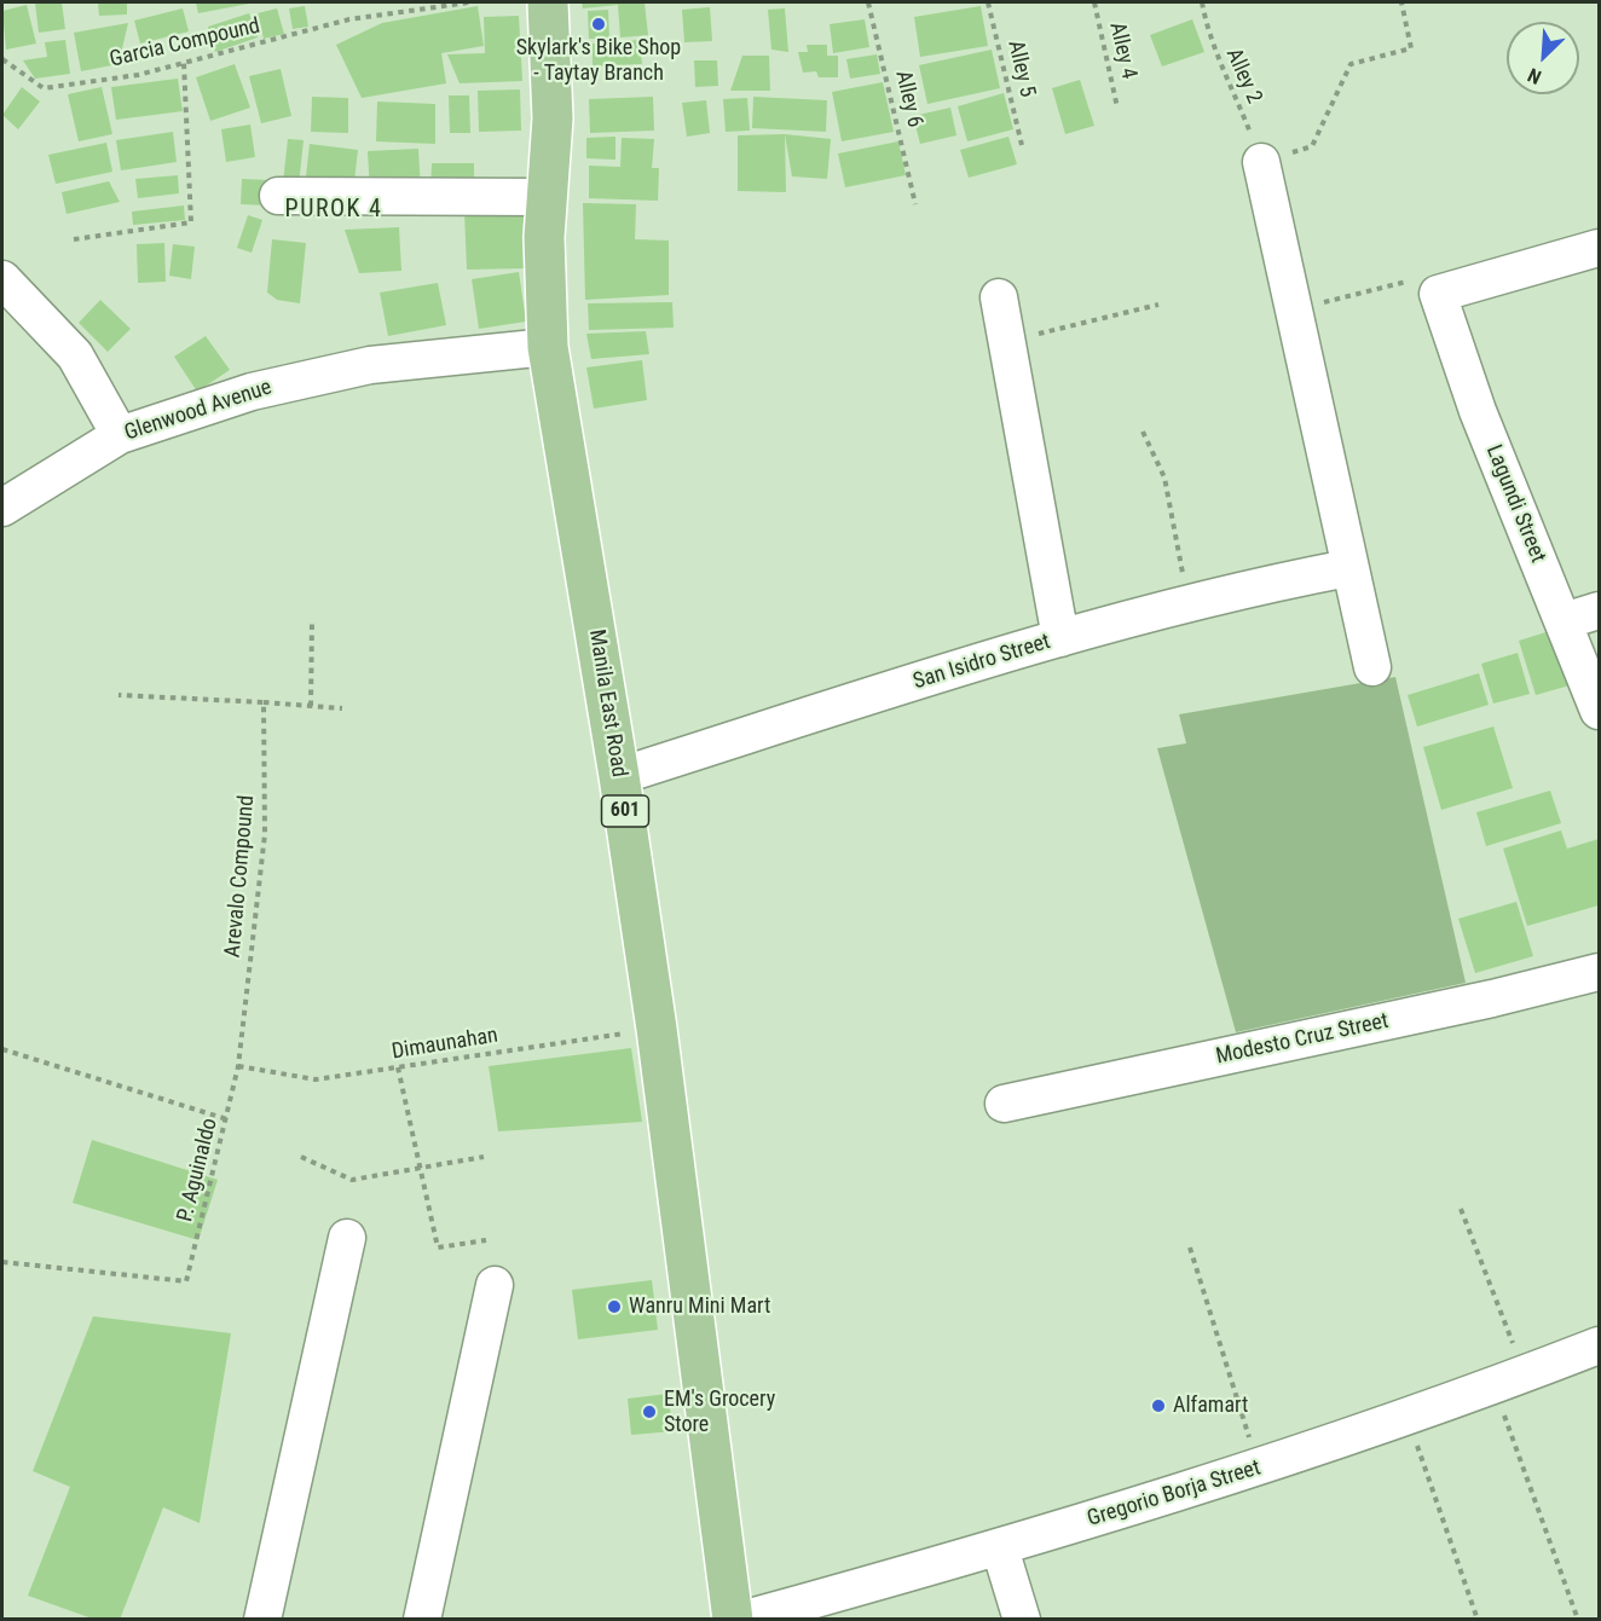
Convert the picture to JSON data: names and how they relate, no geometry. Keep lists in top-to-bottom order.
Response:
{
  "streets": {
    "main road": ["Manila East Road", "601"],
    "street": [
      "Glenwood Avenue",
      "Lagundi Street",
      "San Isidro Street",
      "Modesto Cruz Street",
      "Gregorio Borja Street"
    ],
    "path": [
      "Garcia Compound",
      "Alley 4",
      "Alley 5",
      "Alley 2",
      "Alley 6",
      "Arevalo Compound",
      "Dimaunahan",
      "P. Aguinaldo"
    ]
  },
  "crossings": [
    ["Glenwood Avenue", "Manila East Road"],
    ["San Isidro Street", "Manila East Road"],
    ["Manila East Road", "Dimaunahan"],
    ["Arevalo Compound", "Dimaunahan"],
    ["Arevalo Compound", "P. Aguinaldo"],
    ["Dimaunahan", "P. Aguinaldo"]
  ],
  "districts": ["PUROK 4"],
  "places": [
    "Skylark's Bike Shop - Taytay Branch",
    "Wanru Mini Mart",
    "Alfamart",
    "EM's Grocery Store"
  ],
  "north": "bottom left"
}
